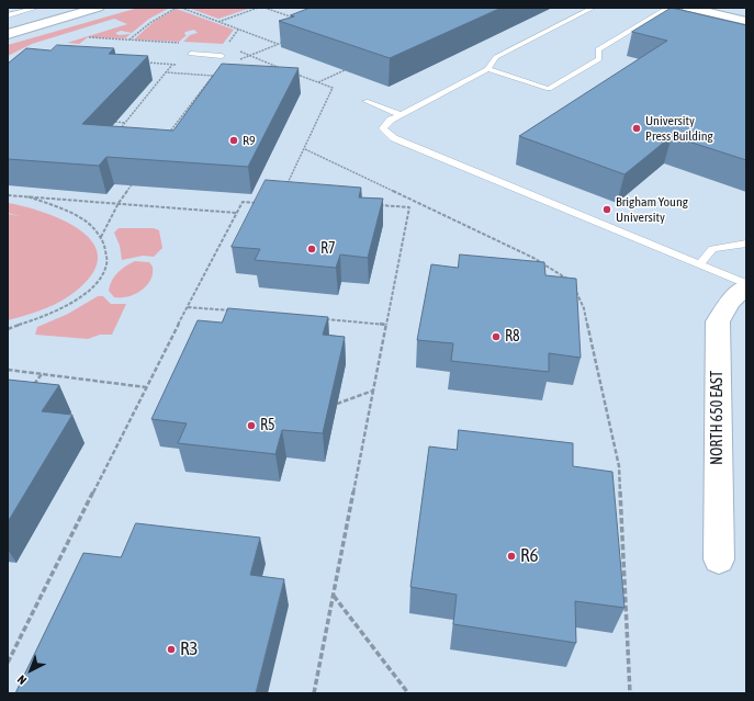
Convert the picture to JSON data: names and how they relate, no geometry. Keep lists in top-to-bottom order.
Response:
{
  "streets": {
    "street": ["NORTH 650 EAST"]
  },
  "places": [
    "University Press Building",
    "R9",
    "Brigham Young University",
    "R7",
    "R8",
    "R5",
    "R6",
    "R3"
  ],
  "north": "bottom left"
}
